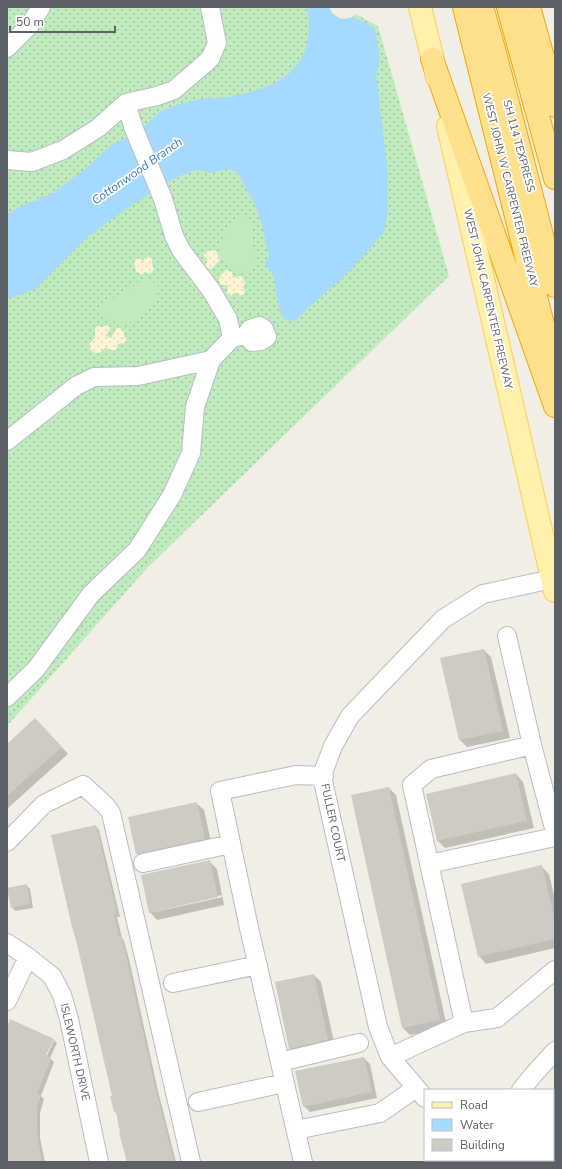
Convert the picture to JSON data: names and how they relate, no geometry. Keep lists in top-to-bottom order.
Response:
{
  "streets": {
    "highway": ["SH 114 TEXPRESS", "WEST JOHN W CARPENTER FREEWAY"],
    "main road": ["WEST JOHN CARPENTER FREEWAY"],
    "street": ["FULLER COURT", "ISLEWORTH DRIVE"]
  },
  "crossings": [
    ["WEST JOHN CARPENTER FREEWAY", "FULLER COURT"]
  ],
  "water": ["Cottonwood Branch"],
  "legend": ["Road", "Water", "Building"],
  "scale_bar": "50 m"
}
